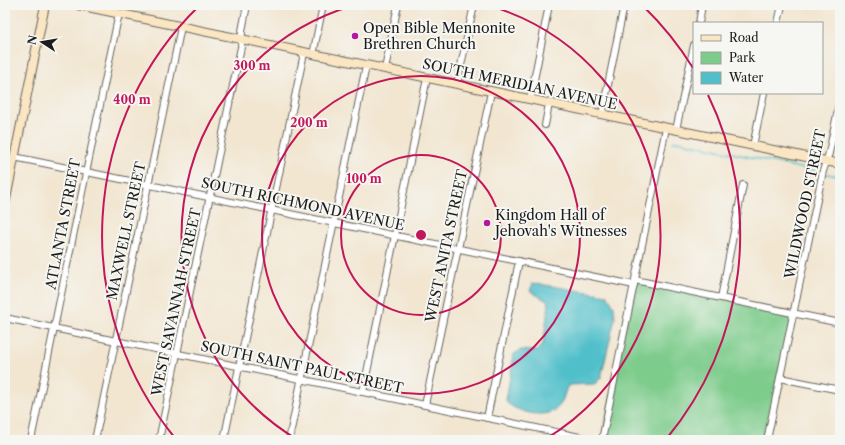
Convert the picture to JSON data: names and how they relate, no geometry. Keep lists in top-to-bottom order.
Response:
{
  "streets": {
    "main road": ["SOUTH MERIDIAN AVENUE"],
    "street": [
      "SOUTH RICHMOND AVENUE",
      "WILDWOOD STREET",
      "ATLANTA STREET",
      "MAXWELL STREET",
      "WEST ANITA STREET",
      "WEST SAVANNAH STREET",
      "SOUTH SAINT PAUL STREET"
    ]
  },
  "crossings": [
    ["SOUTH MERIDIAN AVENUE", "WILDWOOD STREET"],
    ["SOUTH MERIDIAN AVENUE", "ATLANTA STREET"],
    ["SOUTH MERIDIAN AVENUE", "MAXWELL STREET"],
    ["SOUTH MERIDIAN AVENUE", "WEST ANITA STREET"],
    ["SOUTH MERIDIAN AVENUE", "WEST SAVANNAH STREET"],
    ["SOUTH RICHMOND AVENUE", "WILDWOOD STREET"],
    ["SOUTH RICHMOND AVENUE", "ATLANTA STREET"],
    ["SOUTH RICHMOND AVENUE", "MAXWELL STREET"],
    ["SOUTH RICHMOND AVENUE", "WEST ANITA STREET"],
    ["SOUTH RICHMOND AVENUE", "WEST SAVANNAH STREET"],
    ["ATLANTA STREET", "SOUTH SAINT PAUL STREET"],
    ["MAXWELL STREET", "SOUTH SAINT PAUL STREET"],
    ["WEST ANITA STREET", "SOUTH SAINT PAUL STREET"],
    ["WEST SAVANNAH STREET", "SOUTH SAINT PAUL STREET"]
  ],
  "places": ["Open Bible Mennonite Brethren Church", "Kingdom Hall of Jehovah's Witnesses"],
  "legend": ["Road", "Park", "Water"],
  "north": "left",
  "rings": [
    "300 m",
    "400 m",
    "200 m",
    "100 m"
  ]
}
